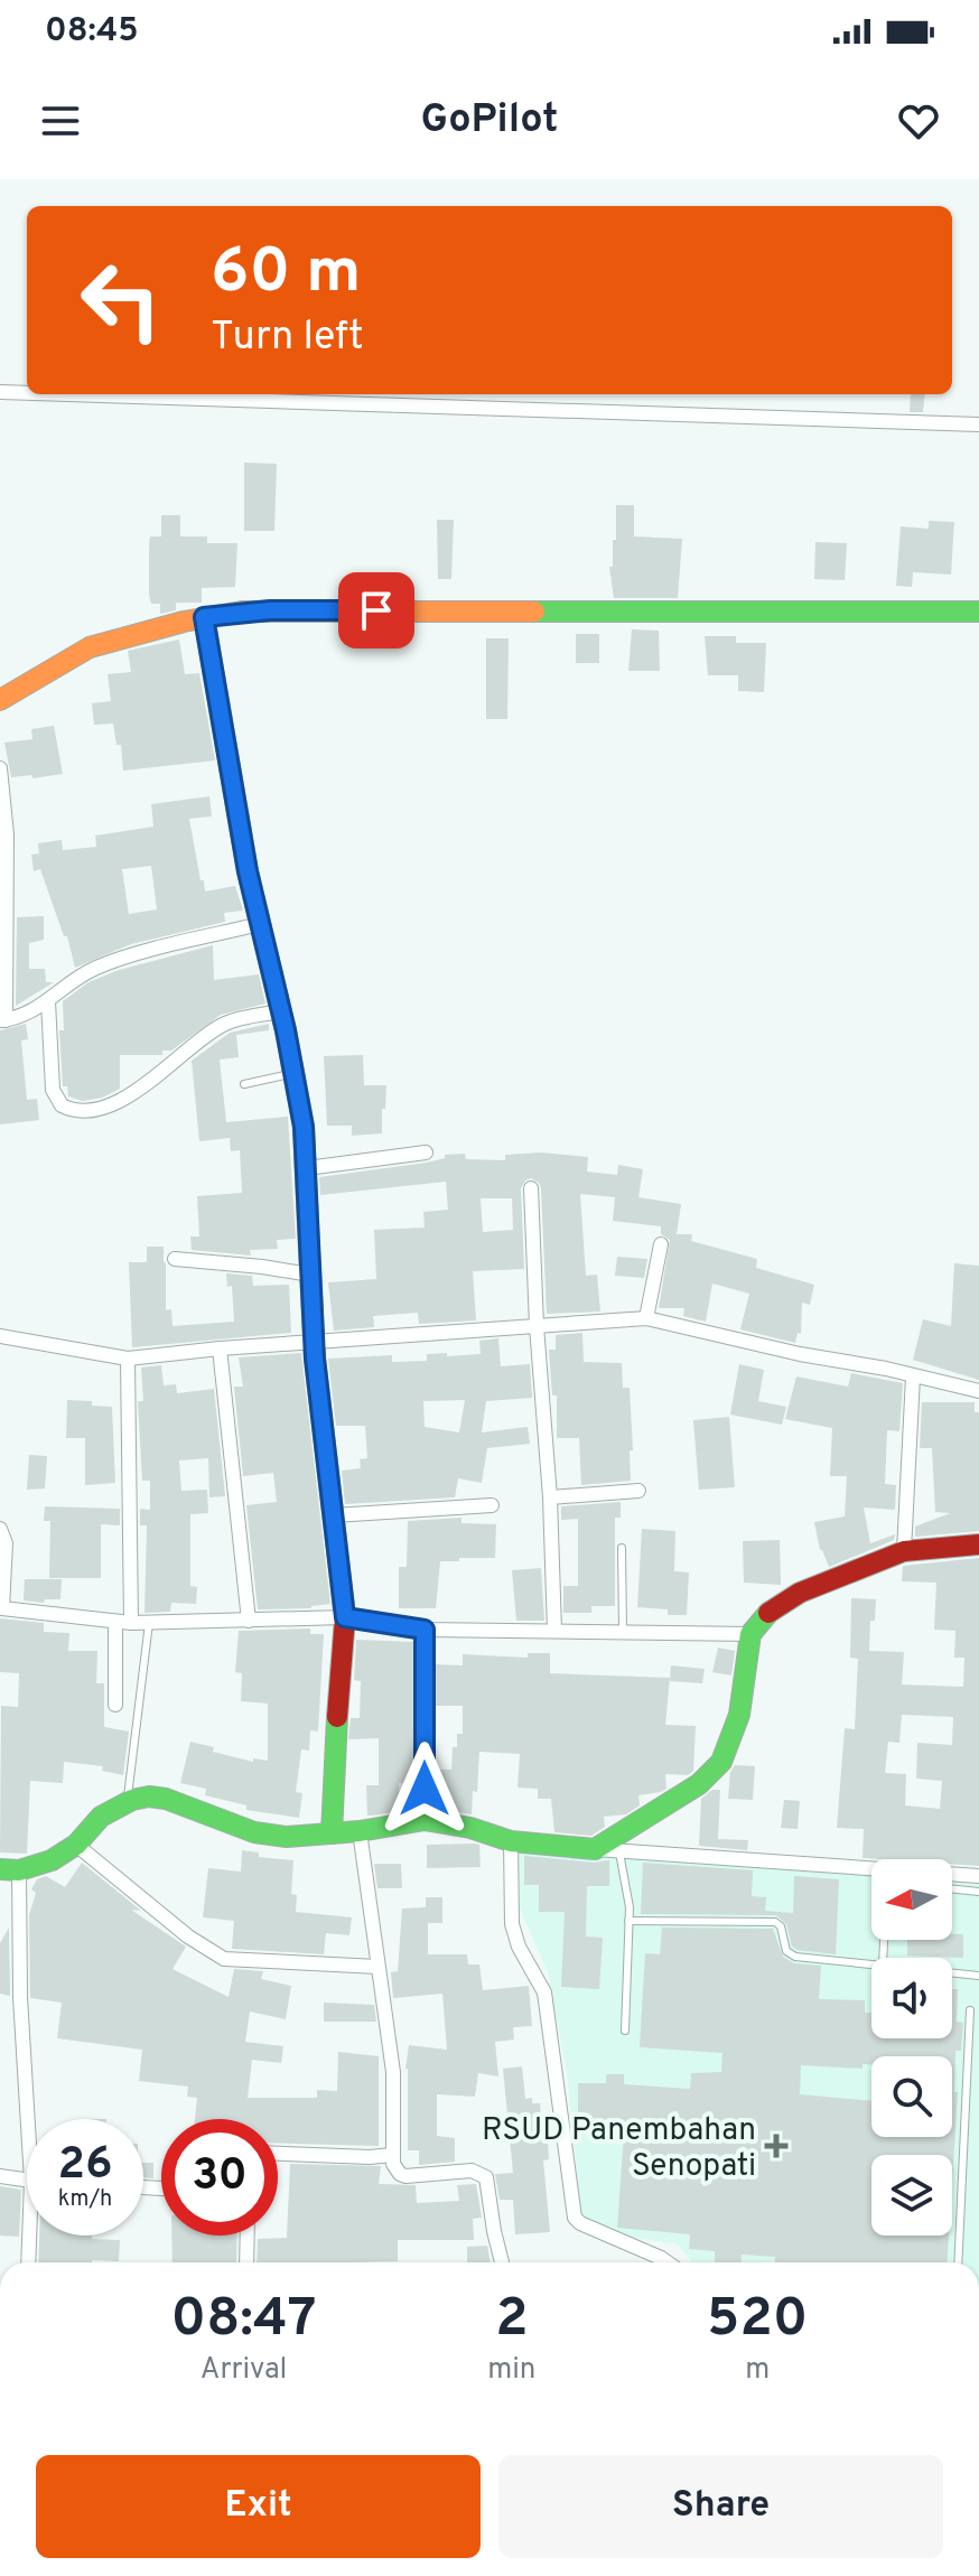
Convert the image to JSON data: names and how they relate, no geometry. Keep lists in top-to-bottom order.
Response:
{
  "places": {
    "health": ["RSUD Panembahan Senopati"]
  },
  "north": "left",
  "page": {
    "status": "08:45",
    "header": "GoPilot",
    "turn": ["60 m", "Turn left"],
    "speed": "26 km/h",
    "limit": "30",
    "eta": [
      "08:47",
      "Arrival",
      "2",
      "min",
      "520",
      "m"
    ],
    "buttons": ["Exit", "Share"]
  }
}
